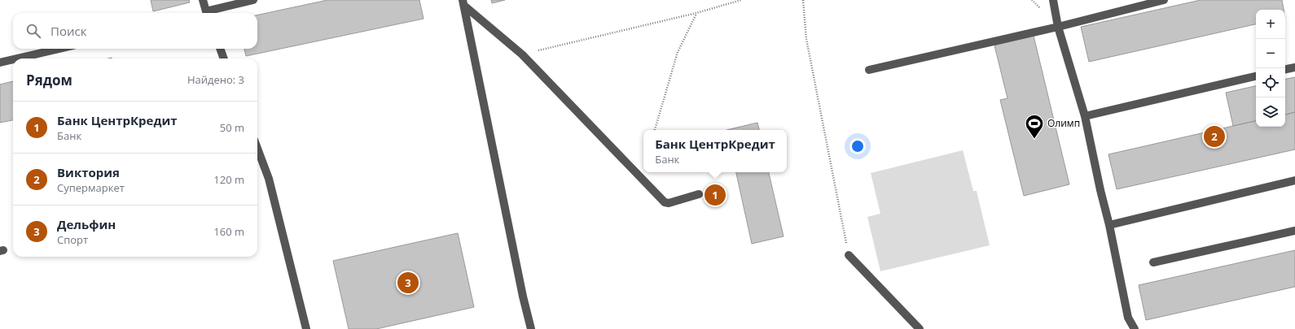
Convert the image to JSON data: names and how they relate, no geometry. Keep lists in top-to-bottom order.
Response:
{
  "places": {
    "sports": ["Олимп"]
  },
  "page": {
    "map_buttons": ["+", "−"],
    "search": "Поиск",
    "heading": ["Рядом", "Найдено: 3"],
    "list": [
      {
        "mark": "1",
        "name": "Банк ЦентрКредит",
        "note": "Банк",
        "value": "50 m"
      },
      {
        "mark": "2",
        "name": "Виктория",
        "note": "Супермаркет",
        "value": "120 m"
      },
      {
        "mark": "3",
        "name": "Дельфин",
        "note": "Спорт",
        "value": "160 m"
      }
    ],
    "pins": ["2", "1", "3"],
    "popup": ["Банк ЦентрКредит", "Банк"]
  }
}
